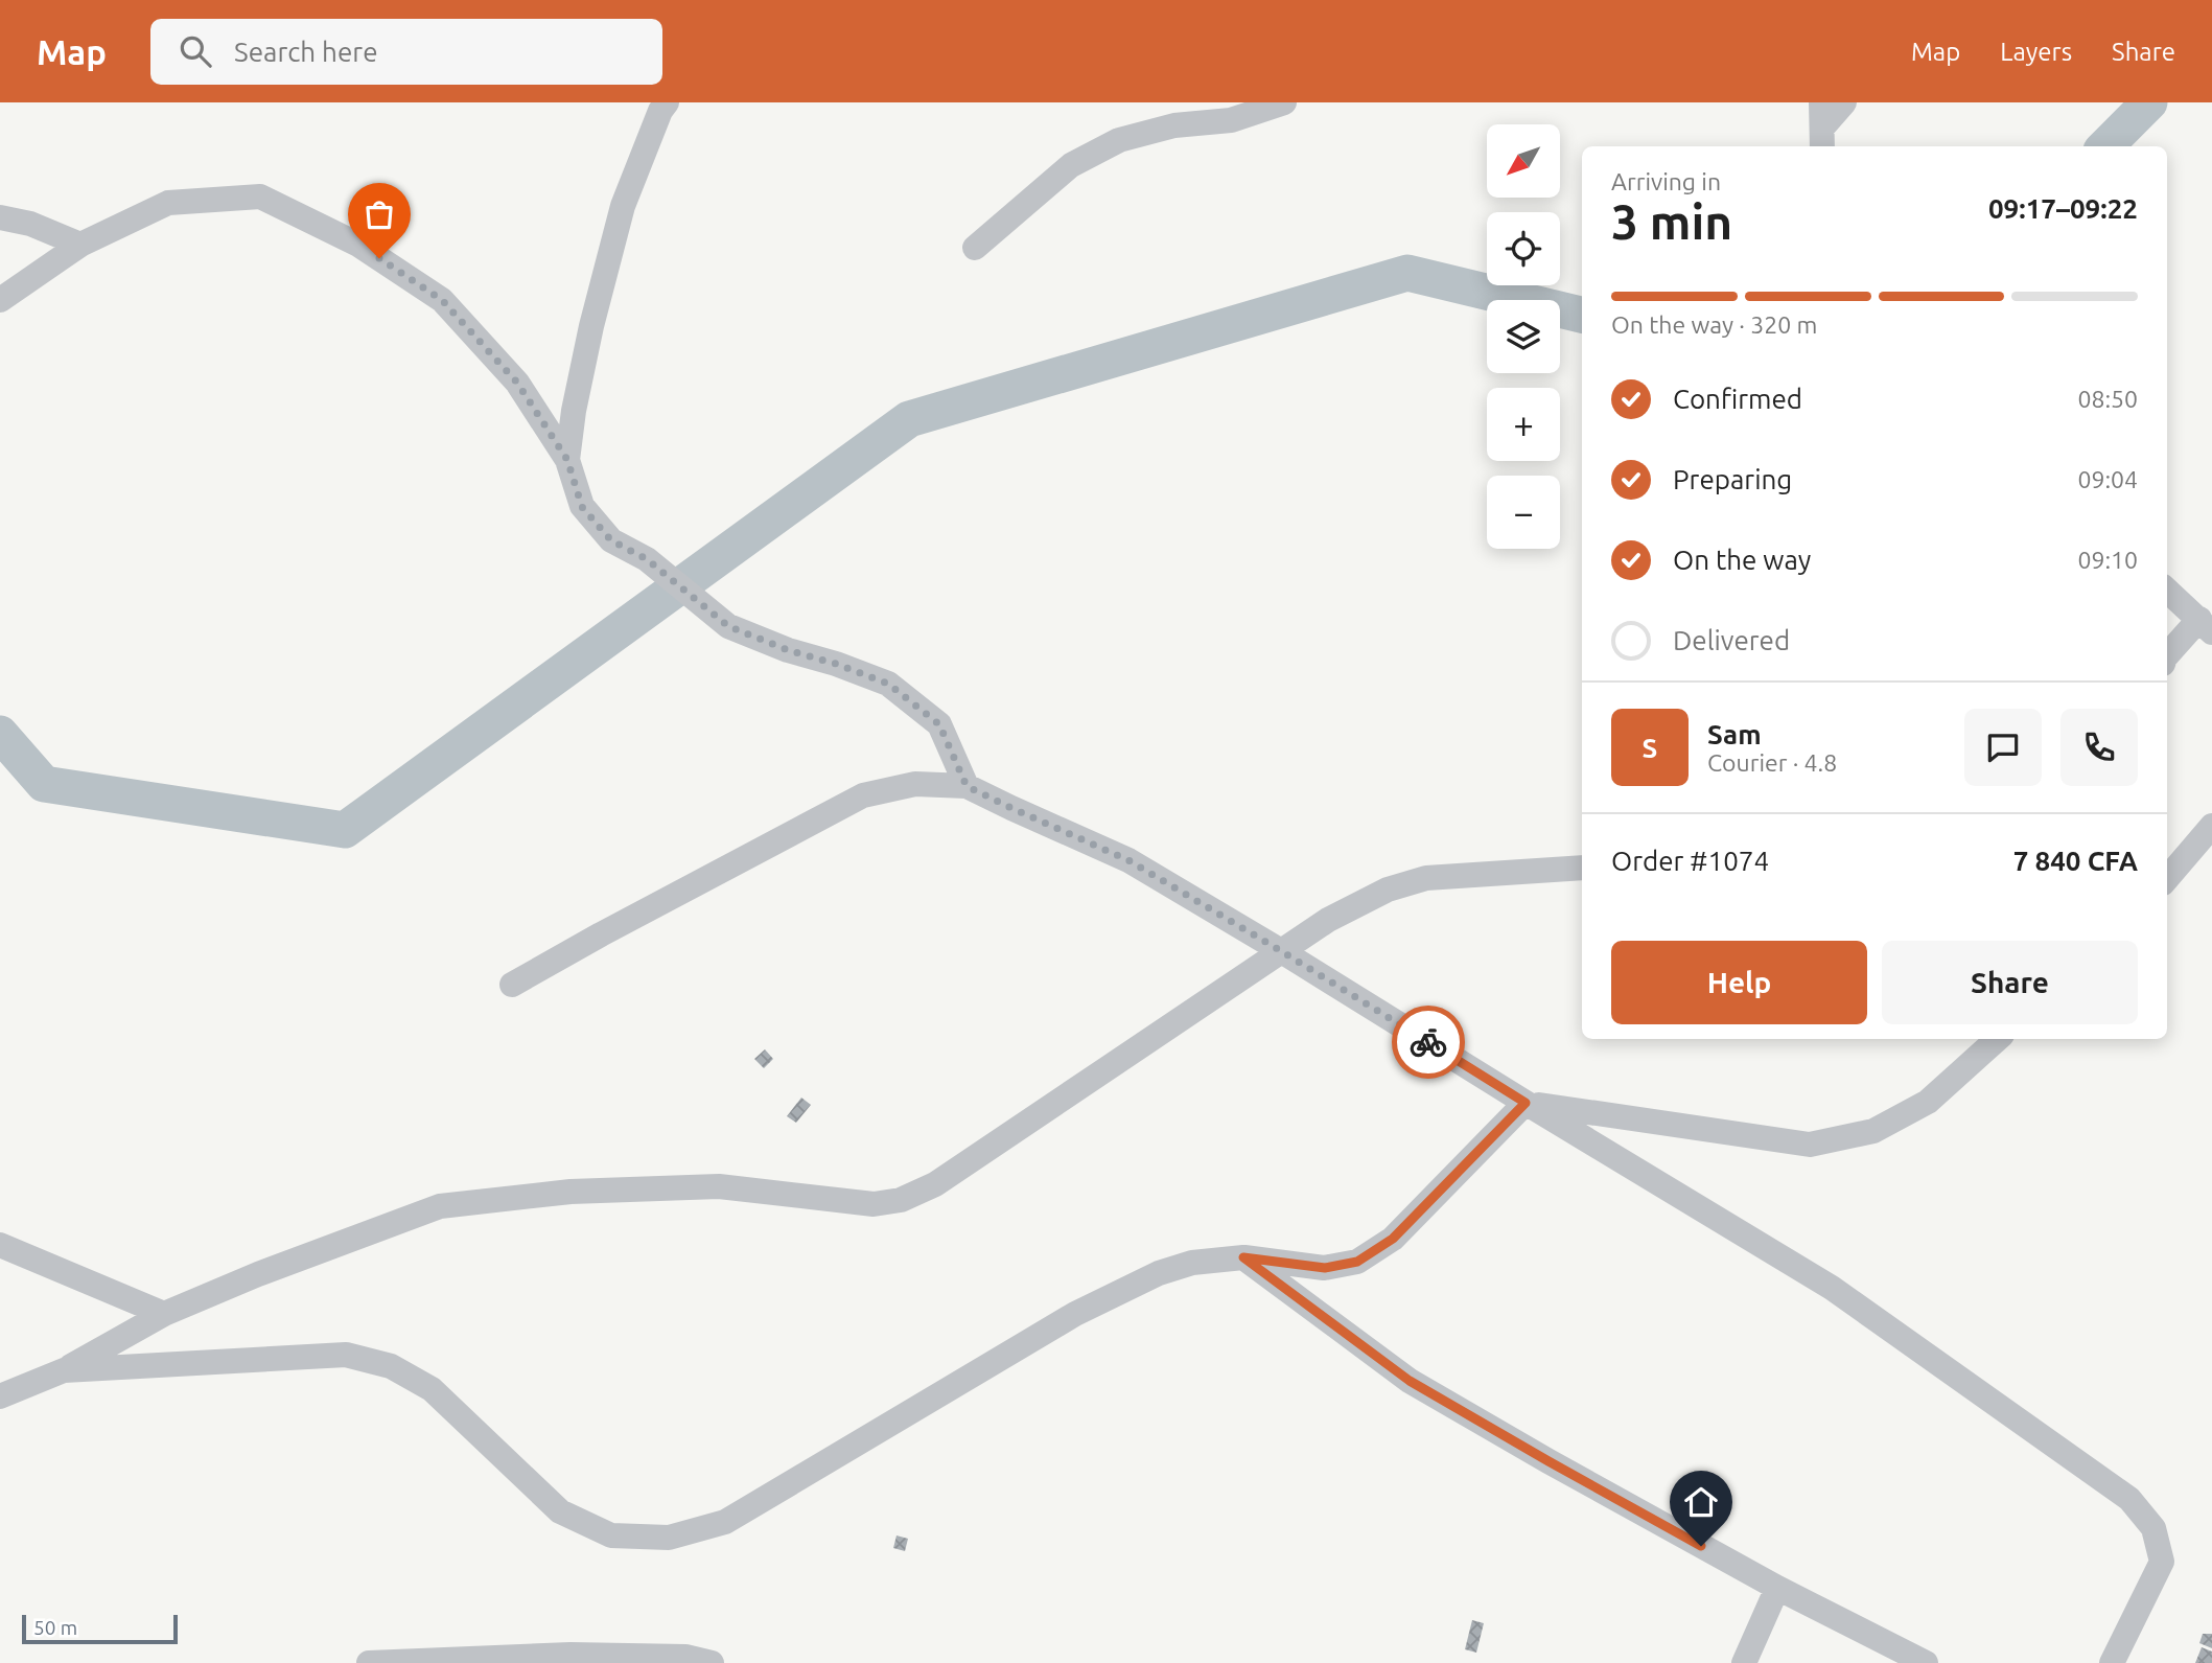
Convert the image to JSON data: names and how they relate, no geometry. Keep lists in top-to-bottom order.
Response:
{
  "scale_bar": "50 m",
  "north": "bottom left",
  "page": {
    "header": "Map",
    "search": "Search here",
    "nav": ["Map", "Layers", "Share"],
    "map_buttons": ["+", "−"],
    "heading": ["3 min", "Arriving in", "09:17–09:22"],
    "panel": [
      "Sam",
      "Courier · 4.8",
      "Order #1074",
      "7 840 CFA"
    ],
    "bar": "On the way · 320 m",
    "list": [
      ["Confirmed", "08:50"],
      ["Preparing", "09:04"],
      ["On the way", "09:10"],
      "Delivered"
    ],
    "round": "S",
    "buttons": ["Help", "Share"],
    "scale": "50 m"
  }
}
